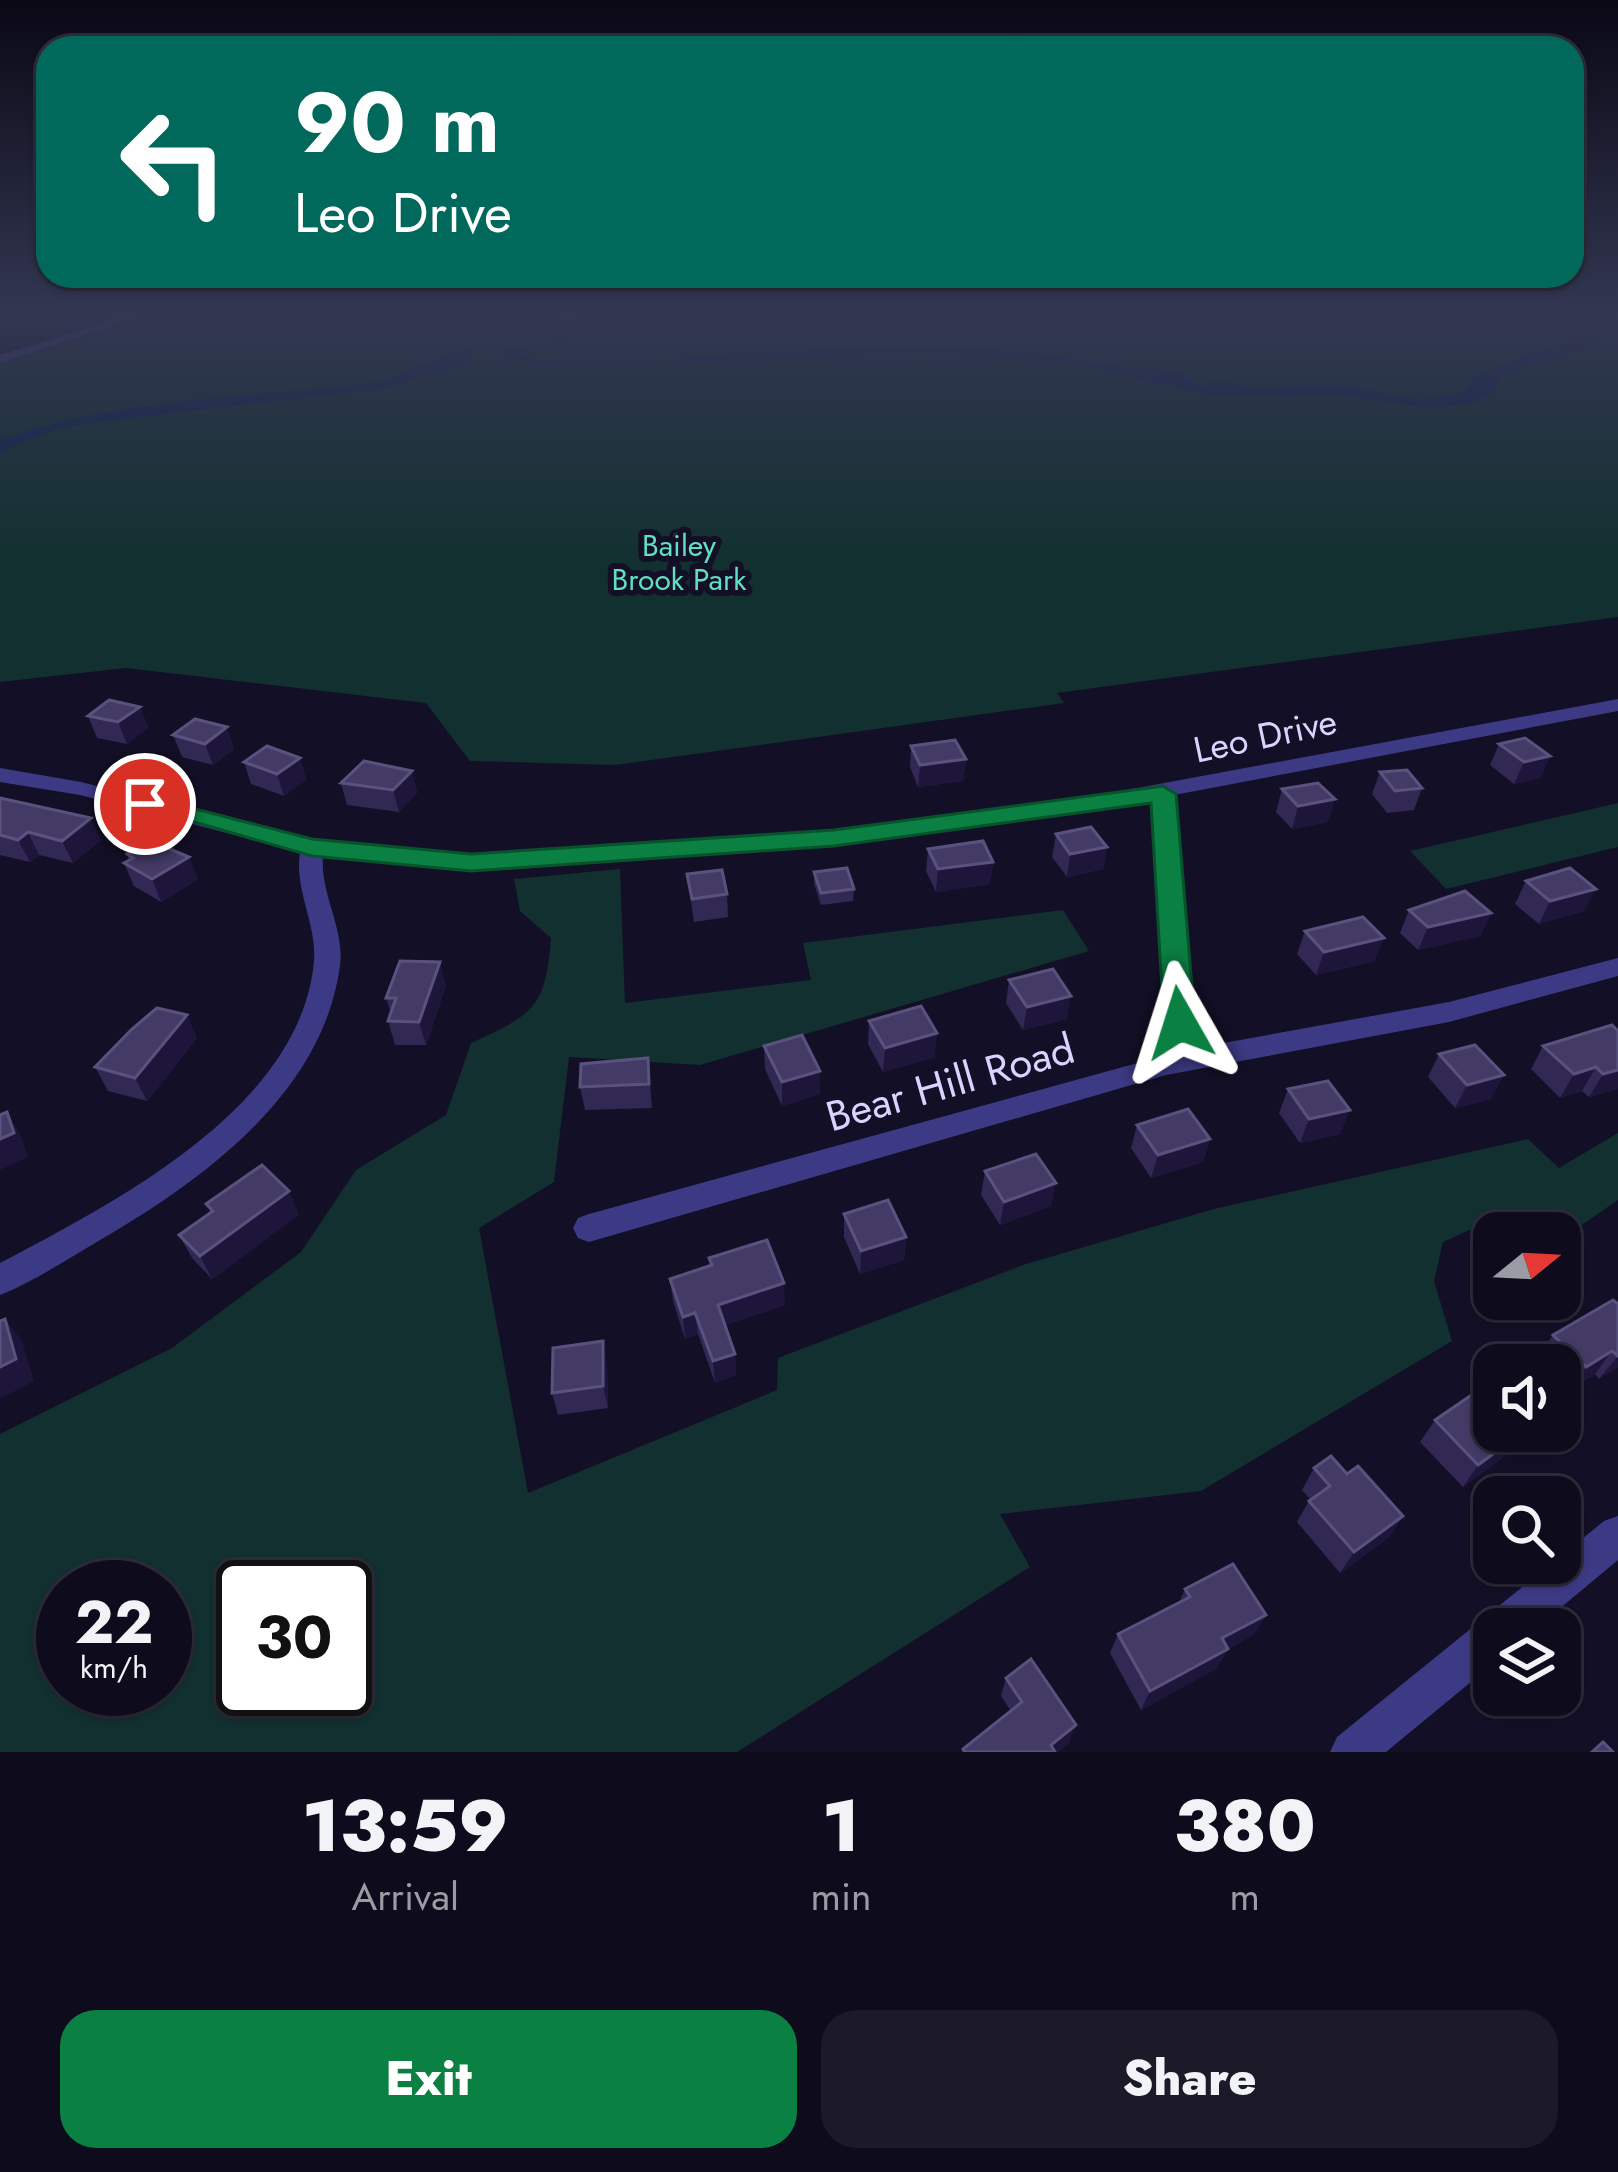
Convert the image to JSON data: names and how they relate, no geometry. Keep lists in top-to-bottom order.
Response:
{
  "streets": {
    "street": ["Leo Drive", "Bear Hill Road"]
  },
  "parks": ["Bailey Brook Park"],
  "north": "right",
  "page": {
    "turn": ["90 m", "Leo Drive"],
    "speed": "22 km/h",
    "limit": "30",
    "eta": [
      "13:59",
      "Arrival",
      "1",
      "min",
      "380",
      "m"
    ],
    "buttons": ["Exit", "Share"]
  }
}
